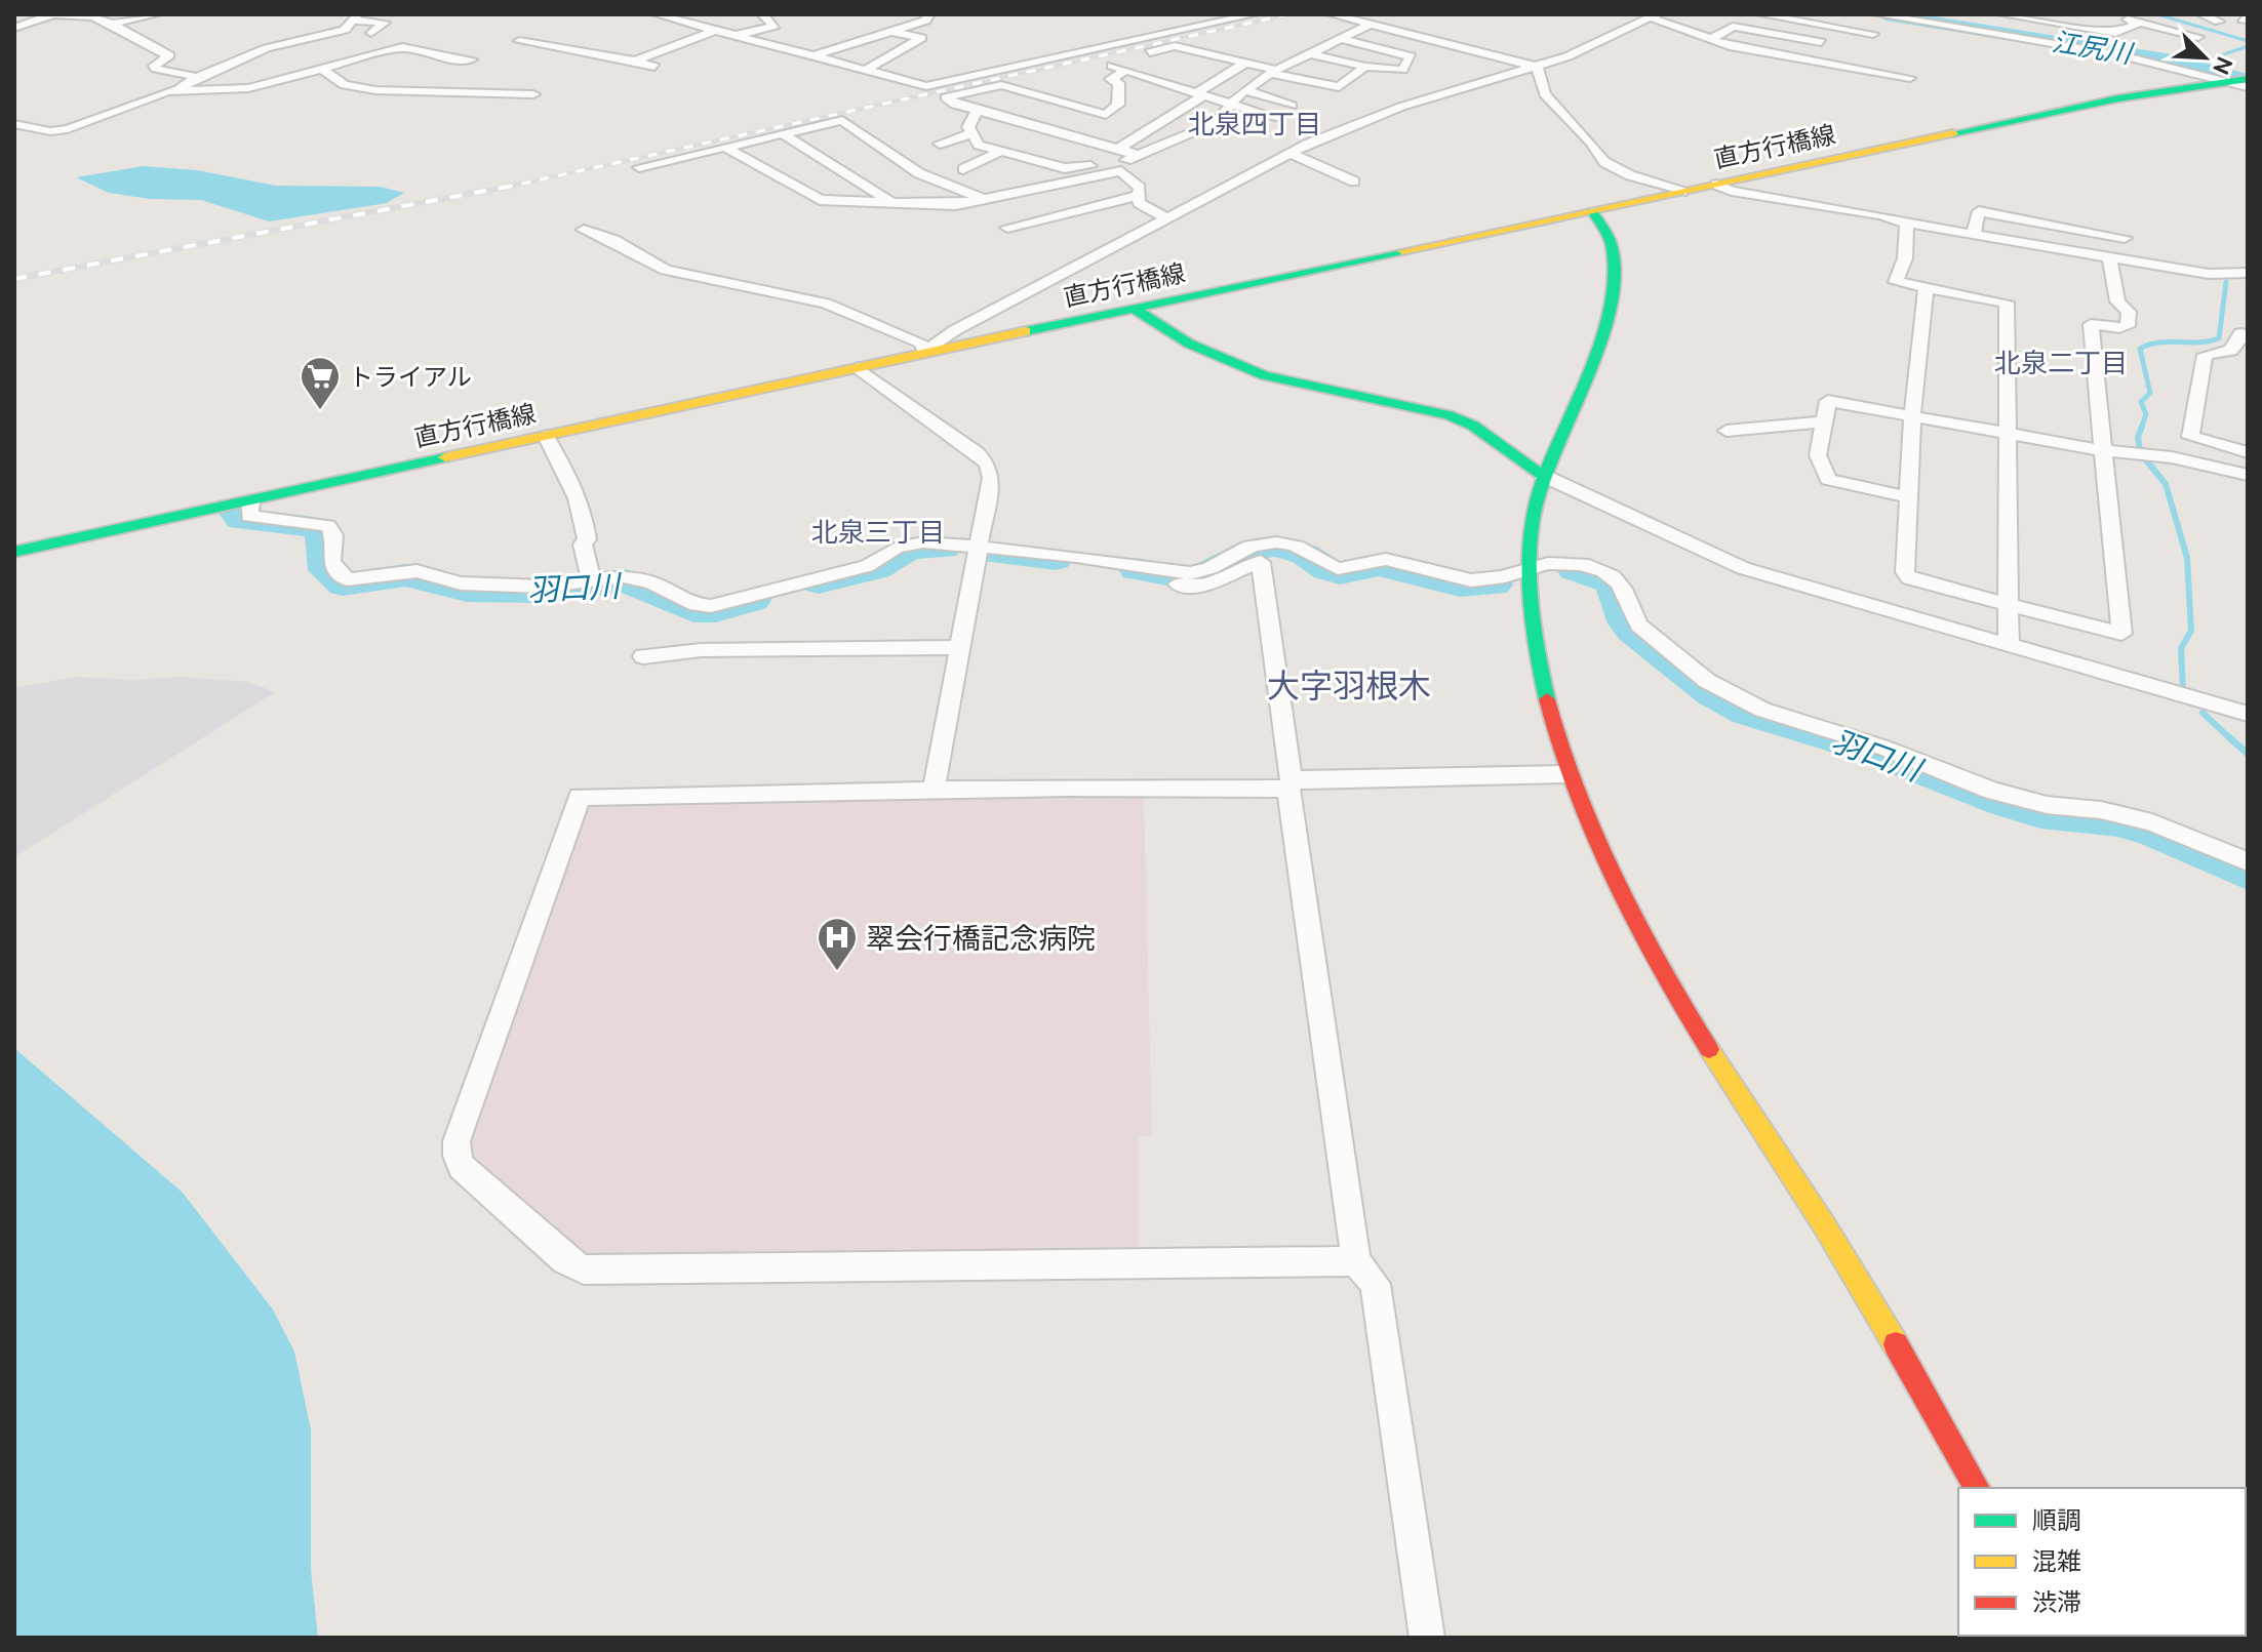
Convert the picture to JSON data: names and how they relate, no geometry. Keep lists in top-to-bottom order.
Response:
{
  "streets": {
    "main road": ["直方行橋線"]
  },
  "districts": [
    "北泉四丁目",
    "北泉二丁目",
    "北泉三丁目",
    "大字羽根木"
  ],
  "water": ["江尻川", "羽口川"],
  "places": {
    "supermarket": ["トライアル"],
    "hospital": ["翠会行橋記念病院"]
  },
  "legend": ["順調", "混雑", "渋滞"],
  "north": "bottom right"
}
